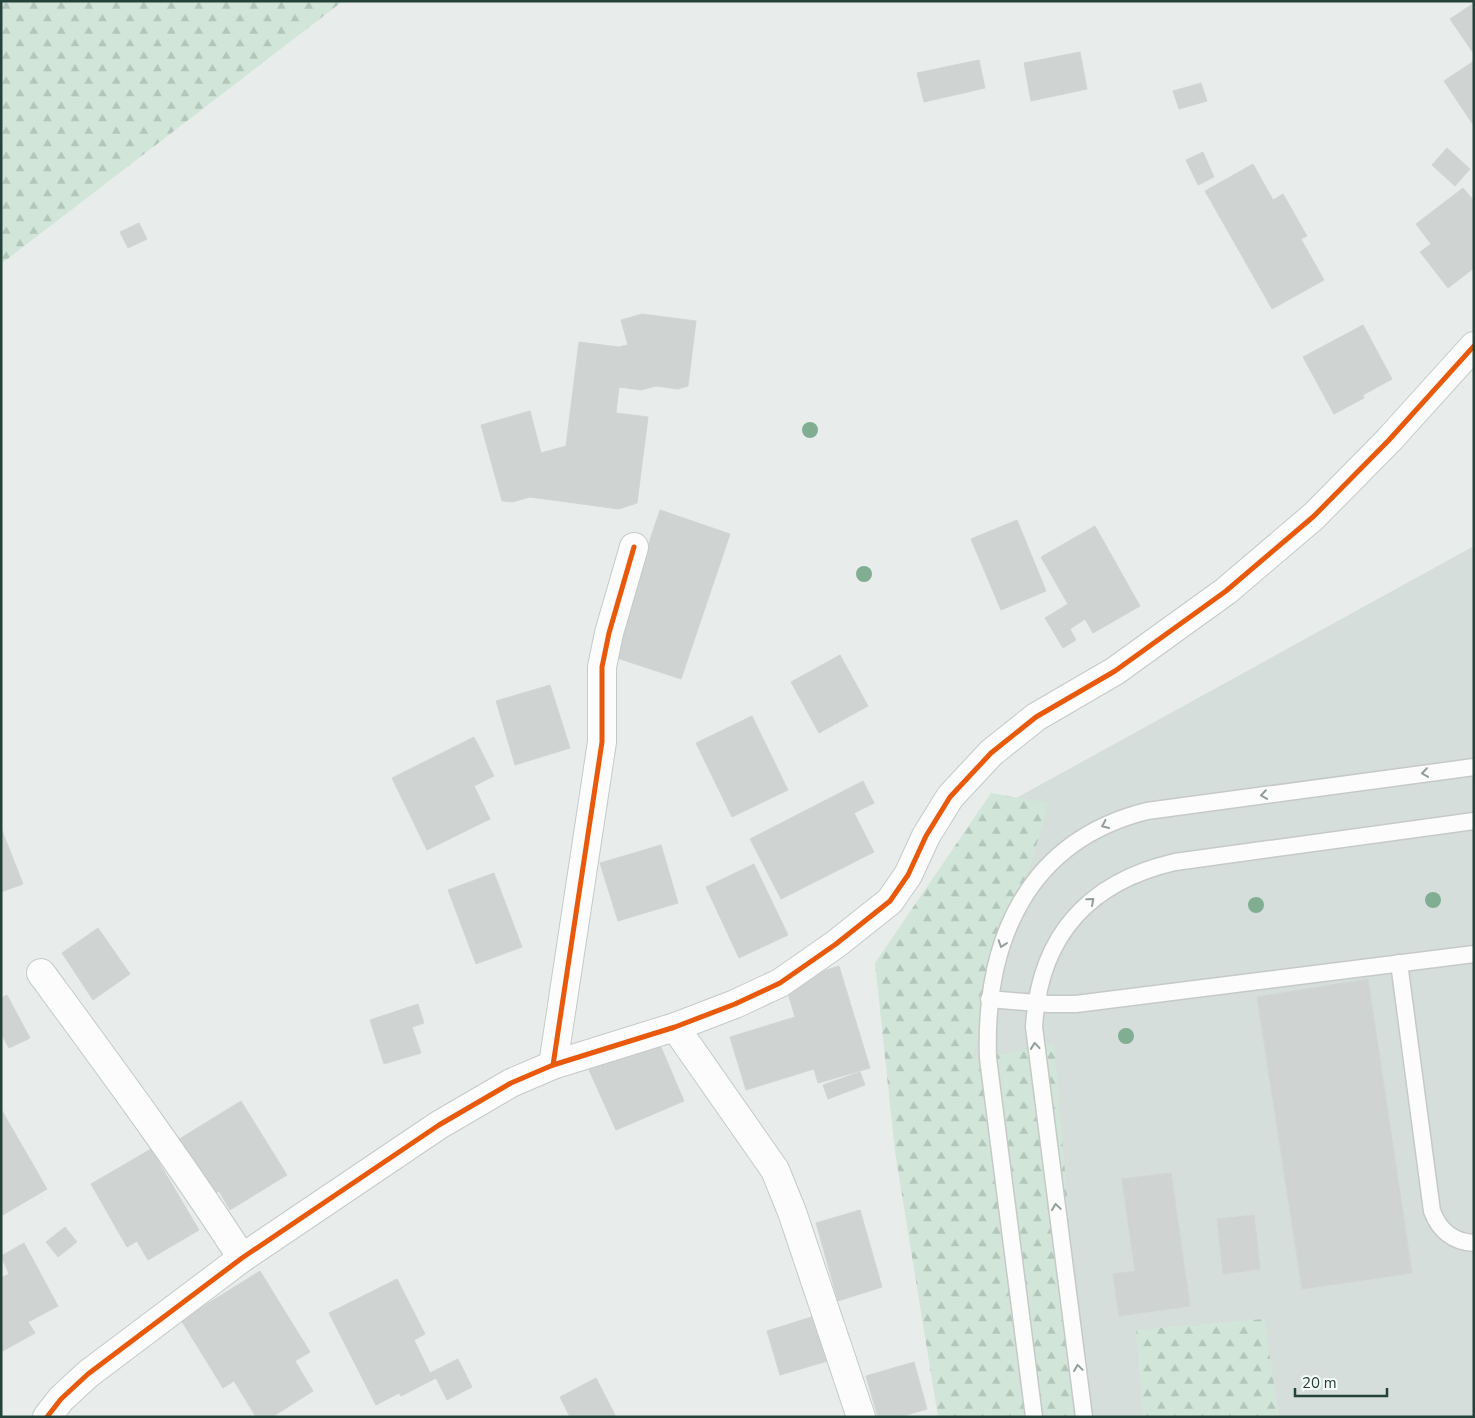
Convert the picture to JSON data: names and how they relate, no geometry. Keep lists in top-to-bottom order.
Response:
{
  "scale_bar": "20 m"
}
